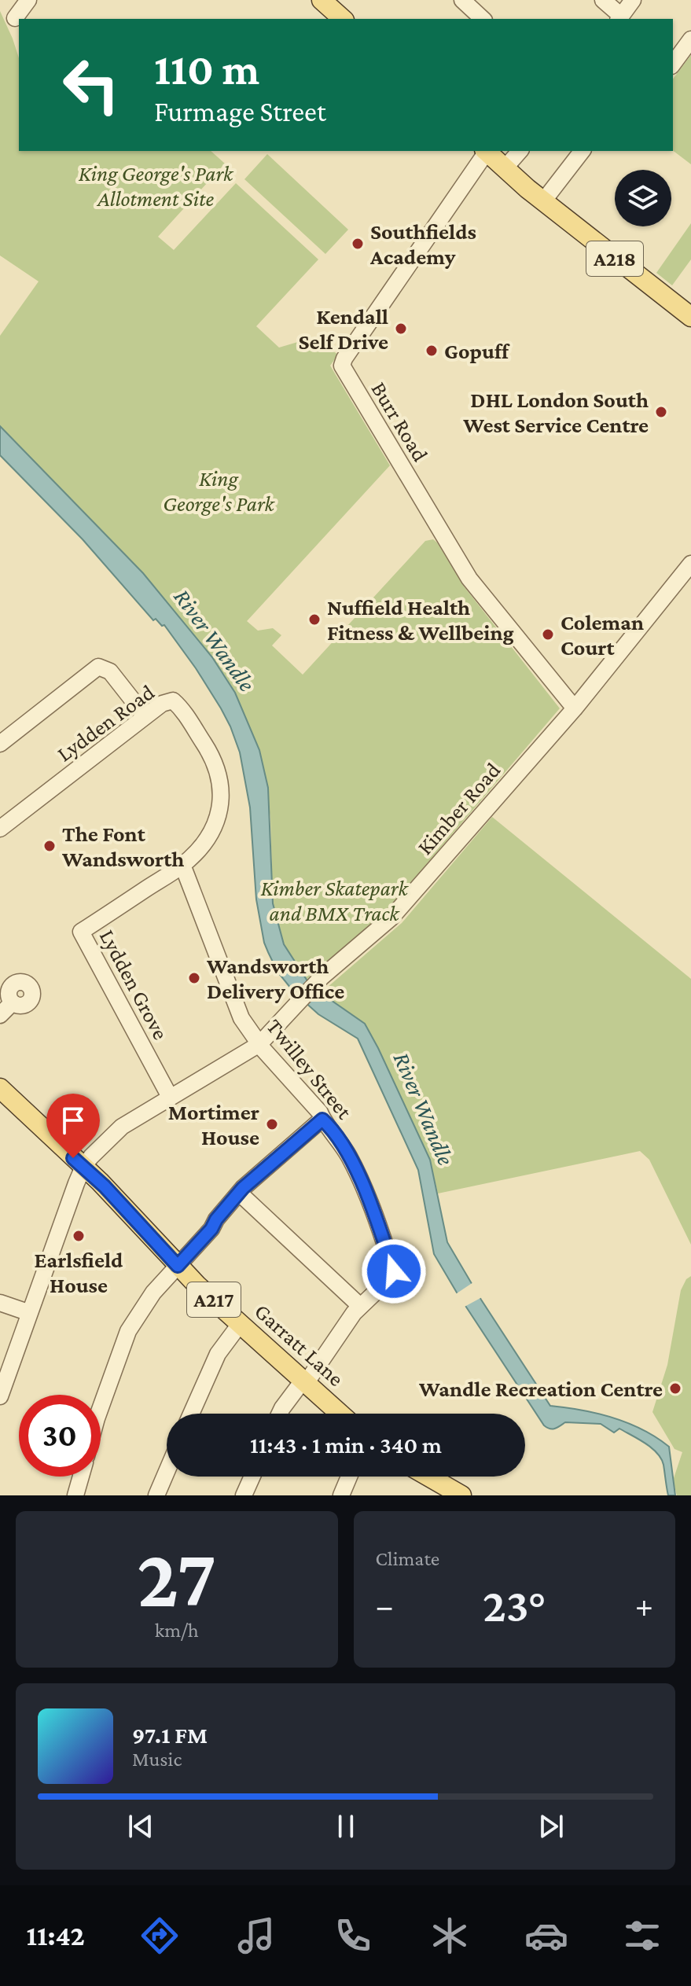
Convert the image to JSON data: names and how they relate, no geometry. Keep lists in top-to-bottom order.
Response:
{
  "streets": {
    "main road": ["A218", "A217", "Garratt Lane"],
    "street": [
      "Burr Road",
      "Lydden Road",
      "Kimber Road",
      "Lydden Grove",
      "Twilley Street"
    ]
  },
  "crossings": [
    ["Burr Road", "Kimber Road"],
    ["Lydden Road", "Lydden Grove"],
    ["Kimber Road", "Lydden Grove"],
    ["Kimber Road", "Twilley Street"],
    ["Kimber Road", "Garratt Lane"],
    ["Lydden Grove", "Twilley Street"],
    ["Twilley Street", "Garratt Lane"]
  ],
  "water": ["River Wandle"],
  "parks": ["King George's Park Allotment Site", "King George's Park", "Kimber Skatepark and BMX Track"],
  "places": [
    "Southfields Academy",
    "Kendall Self Drive",
    "Gopuff",
    "DHL London South West Service Centre",
    "Nuffield Health Fitness & Wellbeing",
    "Coleman Court",
    "The Font Wandsworth",
    "Wandsworth Delivery Office",
    "Mortimer House",
    "Earlsfield House",
    "Wandle Recreation Centre"
  ],
  "page": {
    "turn": ["110 m", "Furmage Street"],
    "limit": "30",
    "trip": "11:43 · 1 min · 340 m",
    "tile": [
      ["27", "km/h"],
      "Climate"
    ],
    "heat": ["−", "23°", "+"],
    "song": ["97.1 FM", "Music"],
    "tabs": "11:42"
  }
}
